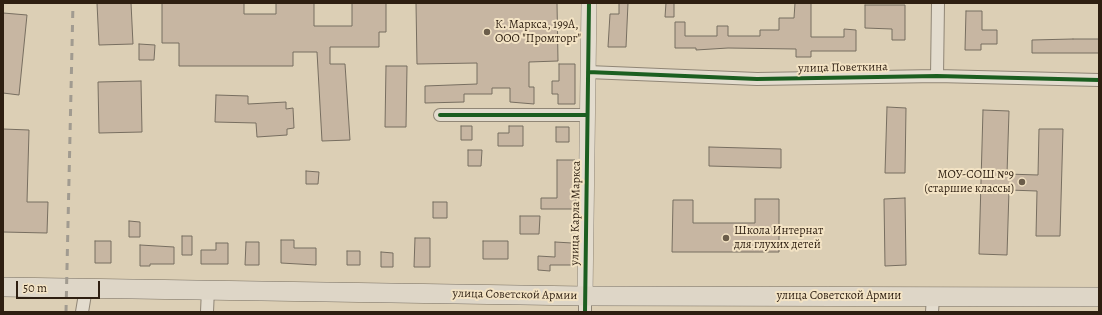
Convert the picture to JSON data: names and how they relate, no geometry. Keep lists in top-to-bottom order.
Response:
{
  "streets": {
    "main road": ["улица Советской Армии"],
    "street": ["улица Поветкина", "улица Карла Маркса"]
  },
  "crossings": [
    ["улица Поветкина", "улица Карла Маркса"],
    ["улица Карла Маркса", "улица Советской Армии"]
  ],
  "places": ["К. Маркса, 199А, ООО \"Промторг\"", "МОУ-СОШ №9 (старшие классы)", "Школа Интернат для глухих детей"],
  "scale_bar": "50 m"
}
